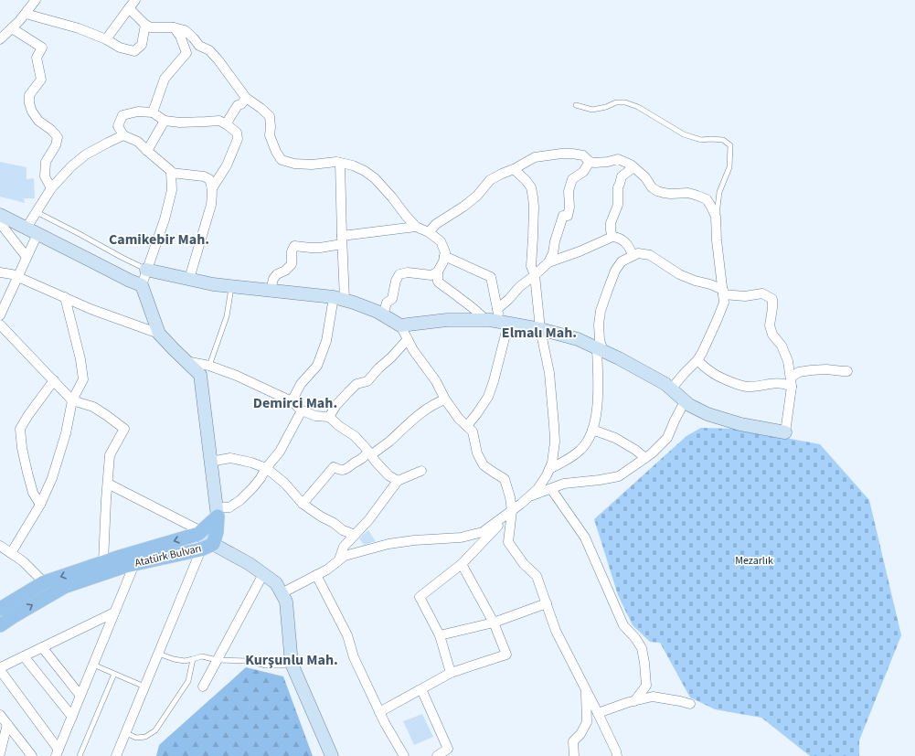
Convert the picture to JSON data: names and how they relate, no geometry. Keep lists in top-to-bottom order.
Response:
{
  "streets": {
    "main road": ["Atatürk Bulvarı"]
  },
  "districts": [
    "Camikebir Mah.",
    "Elmalı Mah.",
    "Demirci Mah.",
    "Kurşunlu Mah."
  ],
  "parks": ["Mezarlık"]
}
